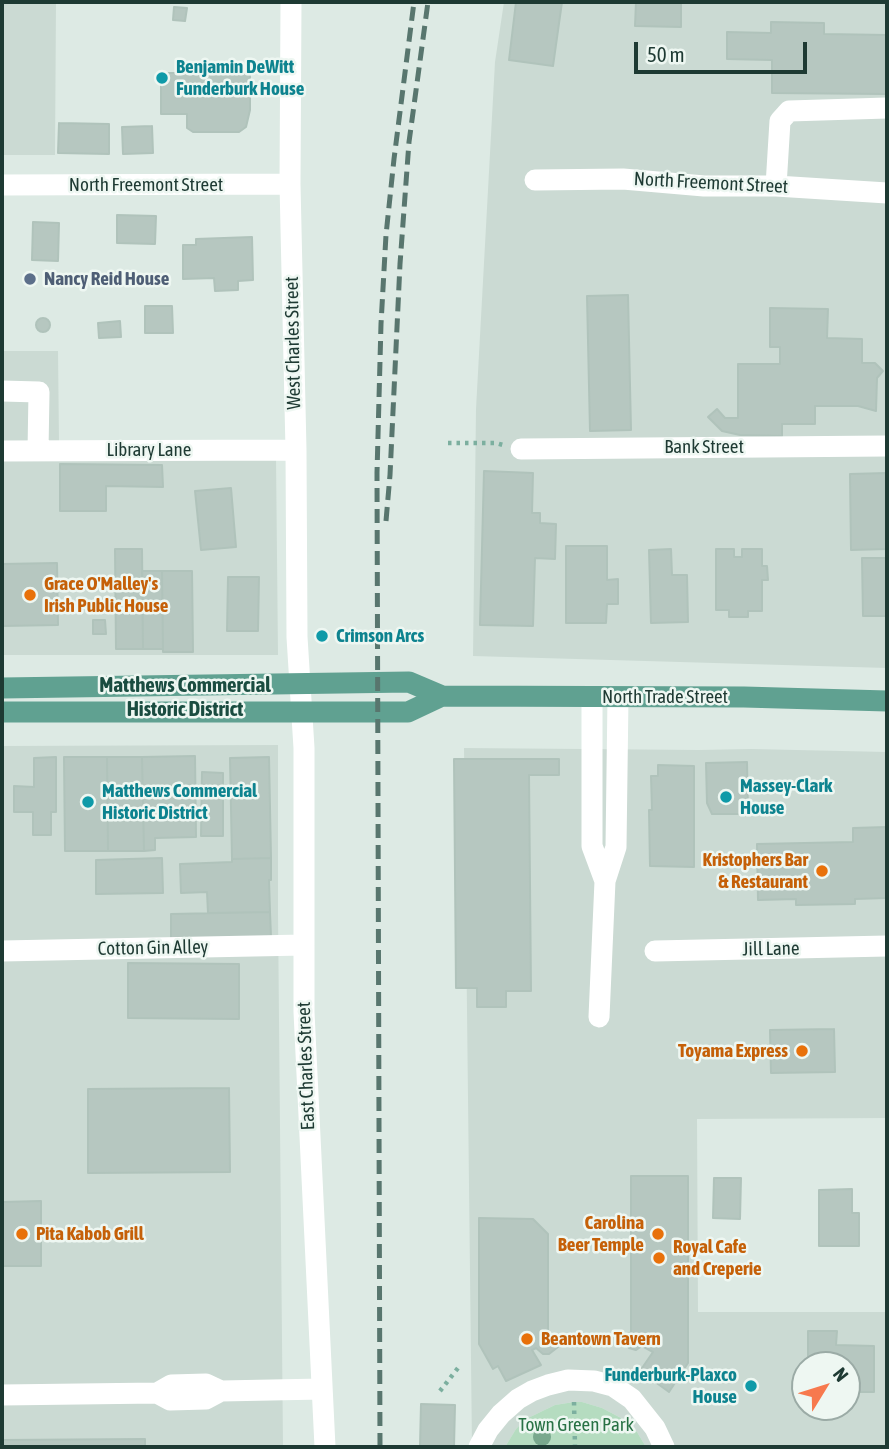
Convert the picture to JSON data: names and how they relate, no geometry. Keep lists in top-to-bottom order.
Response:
{
  "streets": {
    "main road": ["North Trade Street"],
    "street": [
      "North Freemont Street",
      "West Charles Street",
      "Bank Street",
      "Library Lane",
      "Cotton Gin Alley",
      "Jill Lane",
      "East Charles Street"
    ]
  },
  "crossings": [
    ["North Freemont Street", "West Charles Street"],
    ["West Charles Street", "Library Lane"],
    ["West Charles Street", "North Trade Street"],
    ["West Charles Street", "East Charles Street"],
    ["North Trade Street", "East Charles Street"],
    ["Cotton Gin Alley", "East Charles Street"]
  ],
  "districts": ["Matthews Commercial Historic District"],
  "parks": ["Town Green Park"],
  "places": [
    "Benjamin DeWitt Funderburk House",
    "Nancy Reid House",
    "Grace O'Malley's Irish Public House",
    "Crimson Arcs",
    "Massey-Clark House",
    "Matthews Commercial Historic District",
    "Kristophers Bar & Restaurant",
    "Toyama Express",
    "Pita Kabob Grill",
    "Carolina Beer Temple",
    "Royal Cafe and Creperie",
    "Beantown Tavern",
    "Funderburk-Plaxco House"
  ],
  "scale_bar": "50 m",
  "north": "top right"
}
